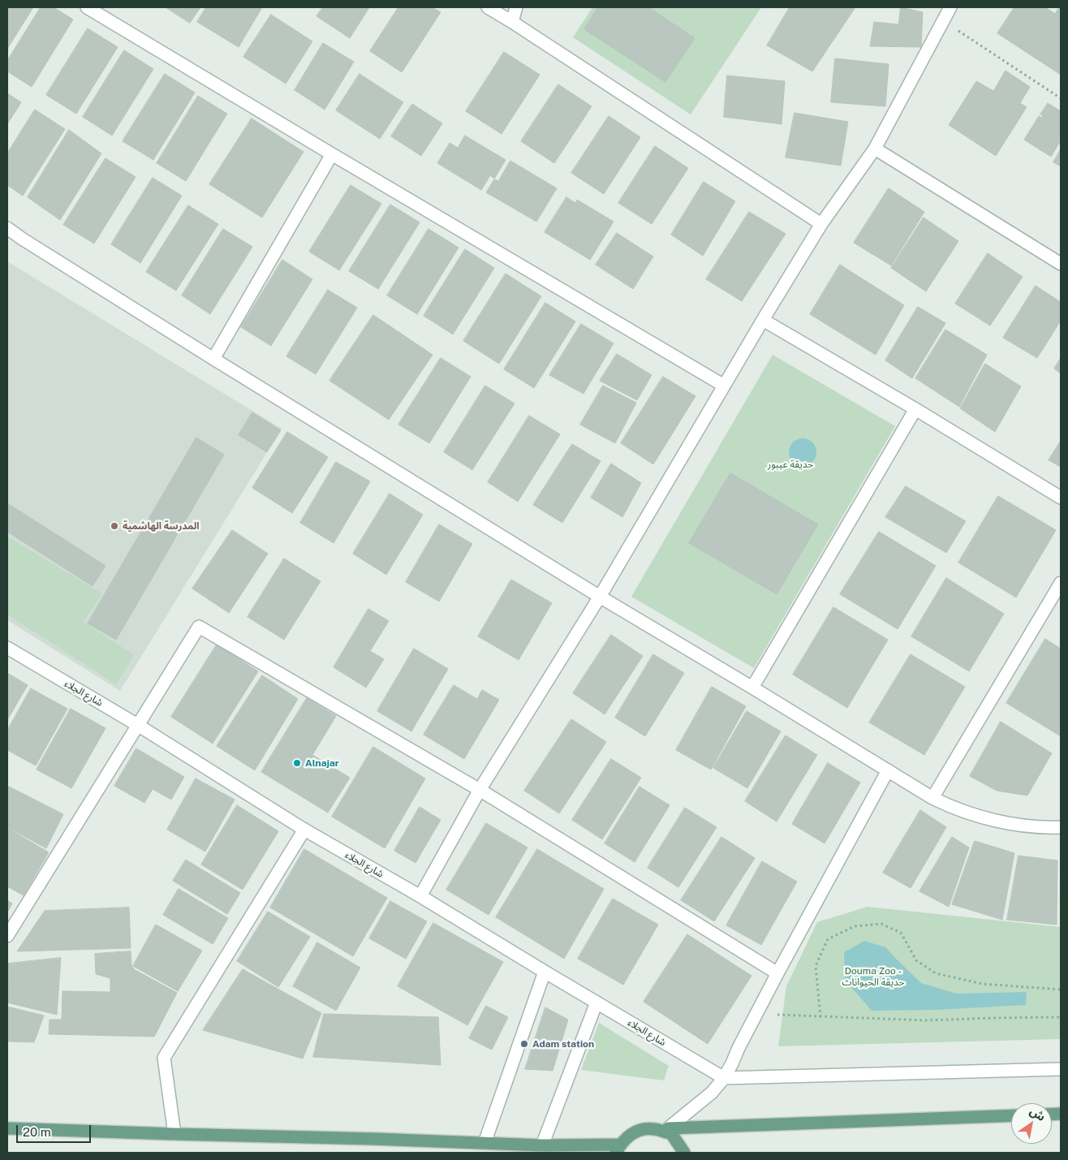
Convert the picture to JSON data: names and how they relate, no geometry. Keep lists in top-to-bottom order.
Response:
{
  "streets": {
    "street": ["شارع الجلاء"]
  },
  "parks": ["حديقة عيبور", "Douma Zoo - حديقة الحيوانات"],
  "places": ["المدرسة الهاشمية", "Alnajar", "Adam station"],
  "scale_bar": "20 m",
  "north": "top right"
}
